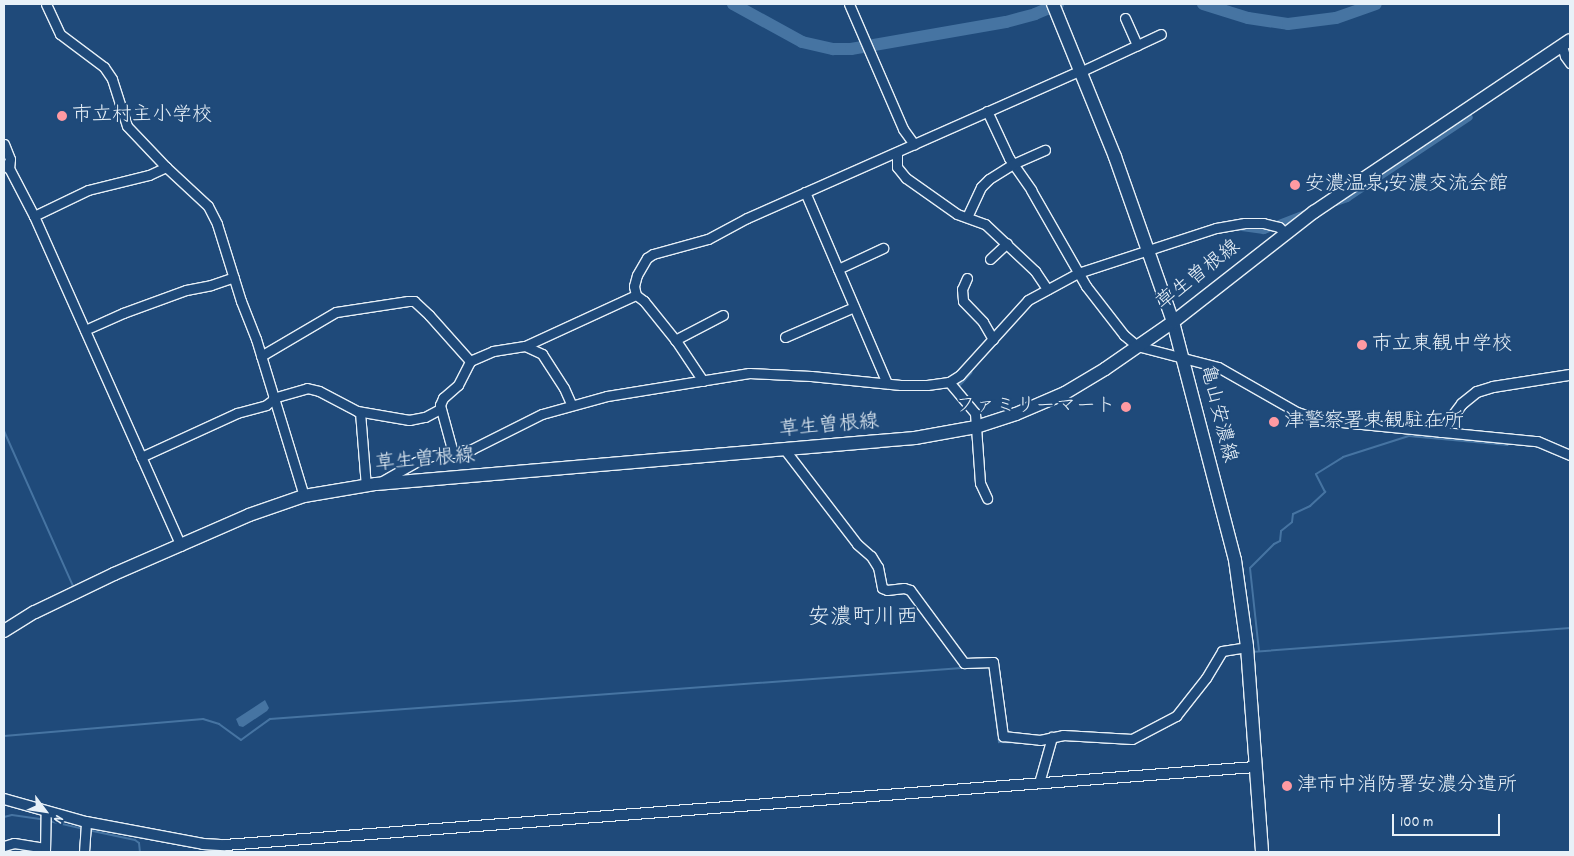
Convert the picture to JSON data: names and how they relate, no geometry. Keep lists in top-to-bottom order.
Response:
{
  "streets": {
    "main road": ["草生曽根線", "亀山安濃線"]
  },
  "crossings": [
    ["草生曽根線", "亀山安濃線"]
  ],
  "districts": ["安濃町川西"],
  "places": [
    "市立村主小学校",
    "安濃温泉;安濃交流会館",
    "市立東観中学校",
    "ファミリーマート",
    "津警察署東観駐在所",
    "津市中消防署安濃分遣所"
  ],
  "scale_bar": "100 m",
  "north": "bottom right"
}
